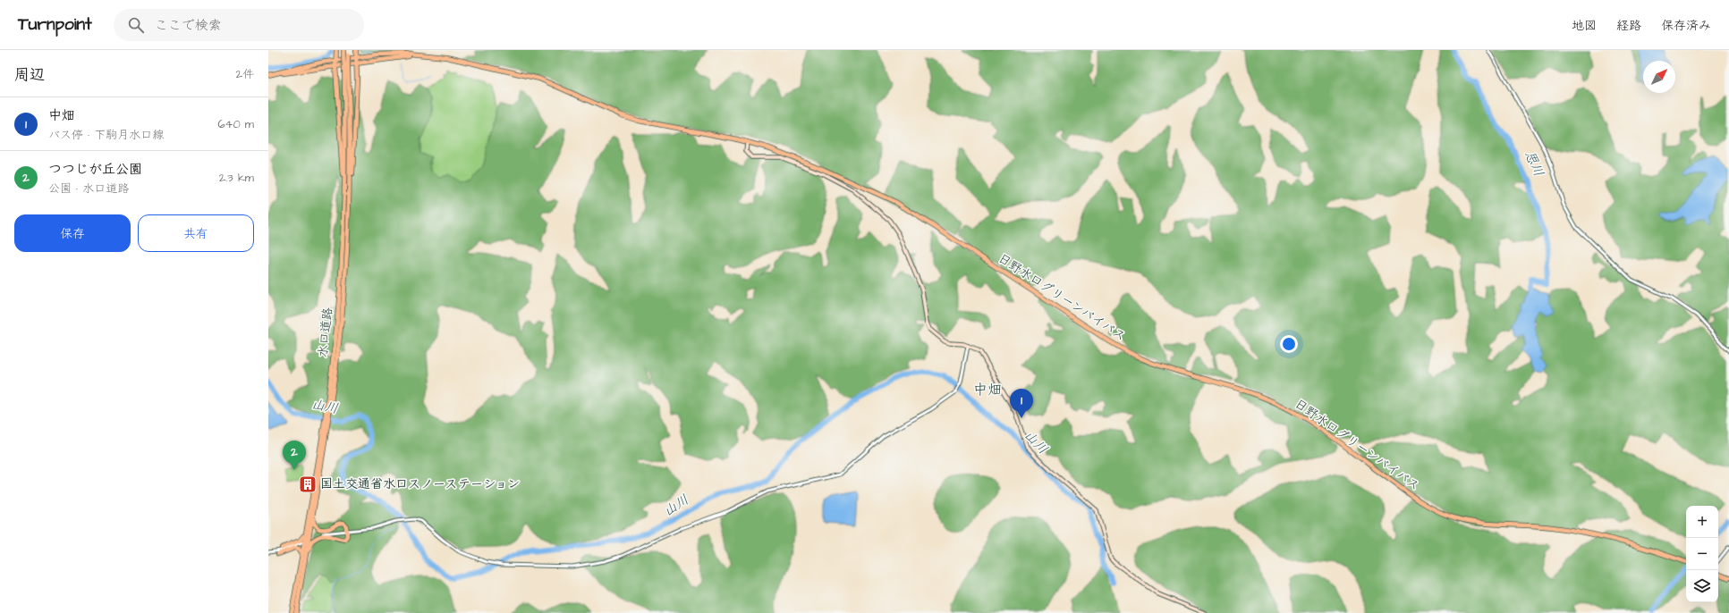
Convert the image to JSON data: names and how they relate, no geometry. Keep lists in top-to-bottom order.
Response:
{
  "streets": {
    "highway": ["日野水口グリーンバイパス", "水口道路"]
  },
  "districts": ["中畑"],
  "water": ["思川", "山川"],
  "places": {
    "building": ["国土交通省水口スノーステーション"]
  },
  "north": "top right",
  "page": {
    "header": "Turnpoint",
    "search": "ここで検索",
    "nav": ["地図", "経路", "保存済み"],
    "heading": ["周辺", "2件"],
    "list": [
      {
        "mark": "1",
        "name": "中畑",
        "note": "バス停 · 下駒月水口線",
        "value": "640 m"
      },
      {
        "mark": "2",
        "name": "つつじが丘公園",
        "note": "公園 · 水口道路",
        "value": "2.3 km"
      }
    ],
    "buttons": ["保存", "共有"],
    "pins": ["1", "2"],
    "map_buttons": ["+", "−"]
  }
}
